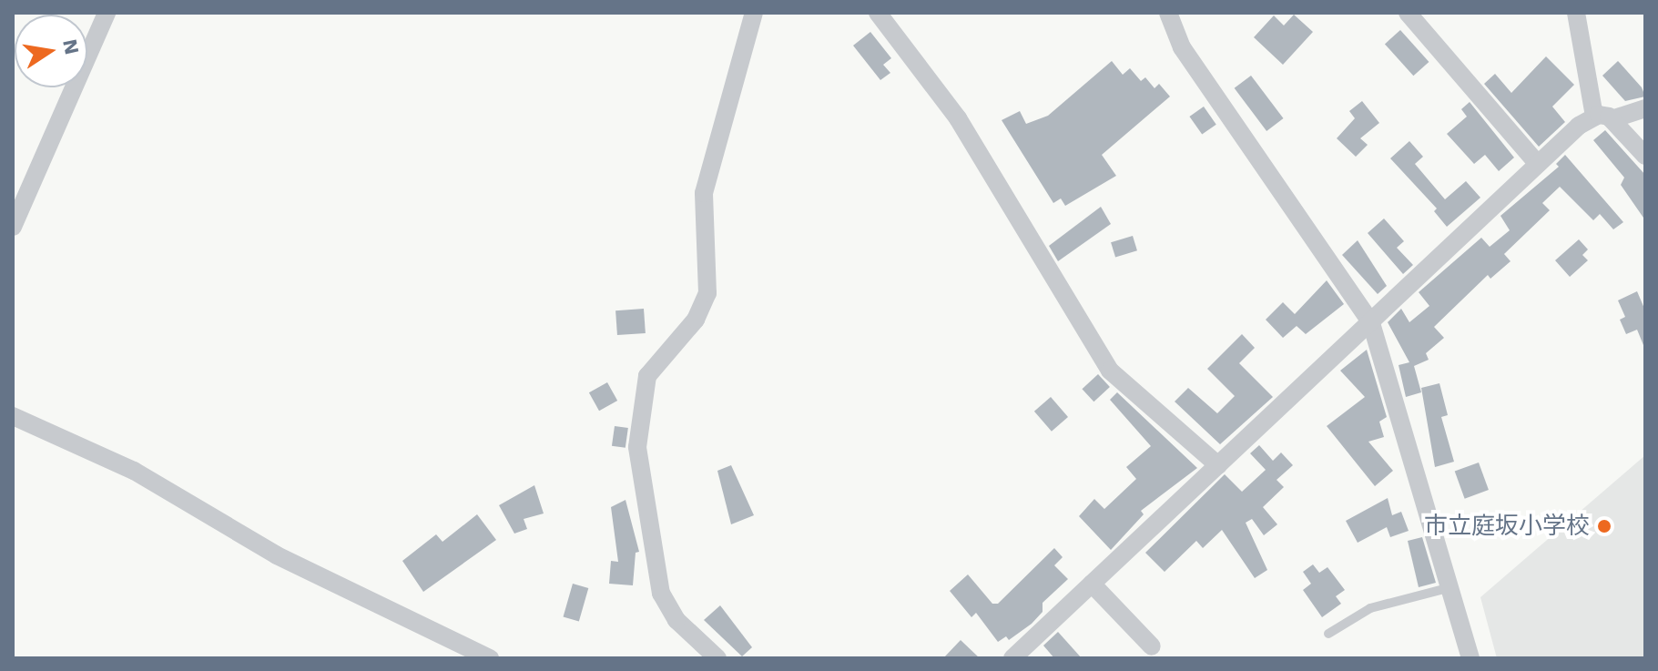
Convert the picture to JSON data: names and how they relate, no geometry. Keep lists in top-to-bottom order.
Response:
{
  "places": ["市立庭坂小学校"],
  "north": "right"
}
